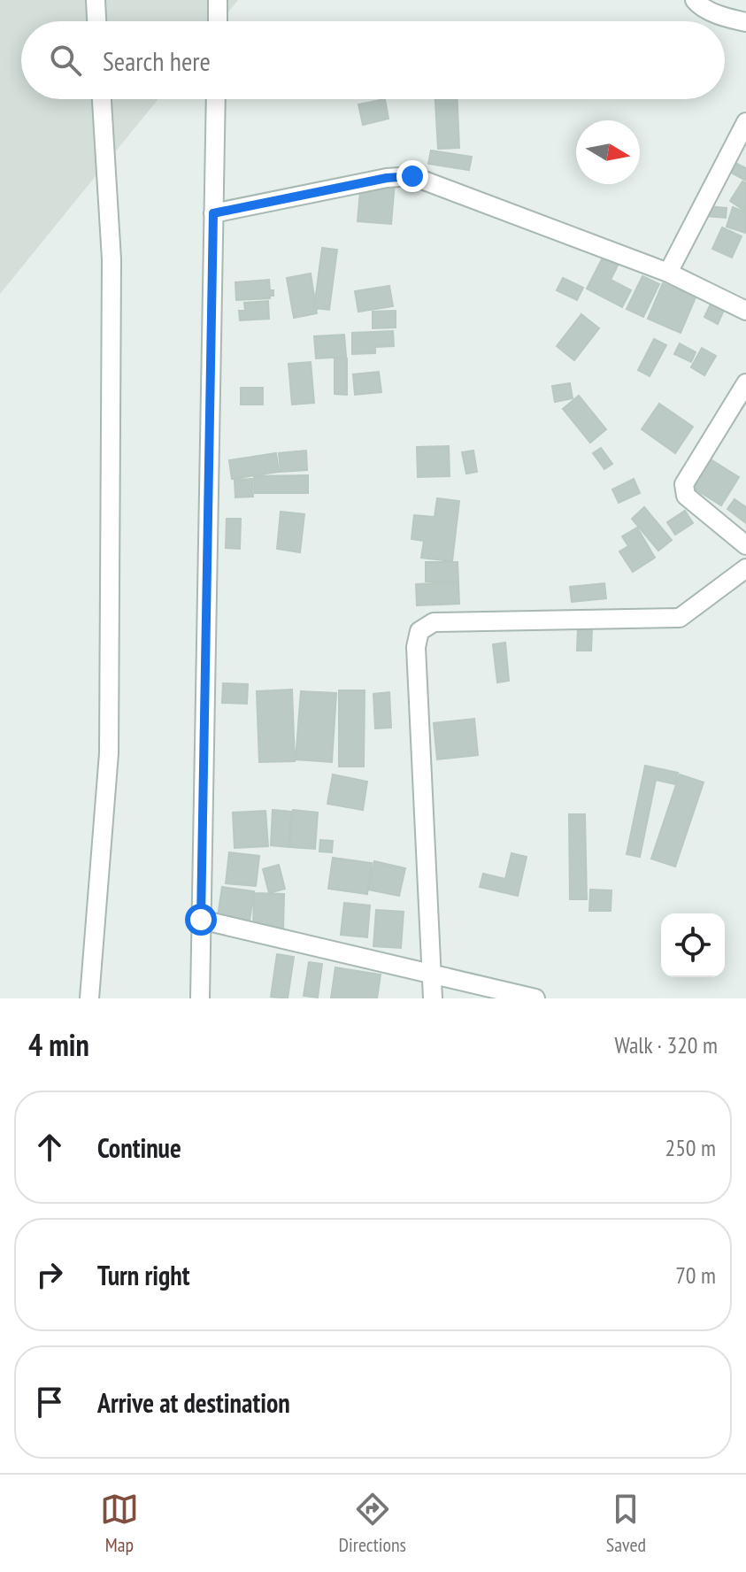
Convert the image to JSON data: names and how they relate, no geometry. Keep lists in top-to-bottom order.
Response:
{
  "north": "right",
  "page": {
    "search": "Search here",
    "heading": ["4 min", "Walk · 320 m"],
    "list": [
      ["Continue", "250 m"],
      ["Turn right", "70 m"],
      "Arrive at destination"
    ],
    "nav": ["Map", "Directions", "Saved"]
  }
}
